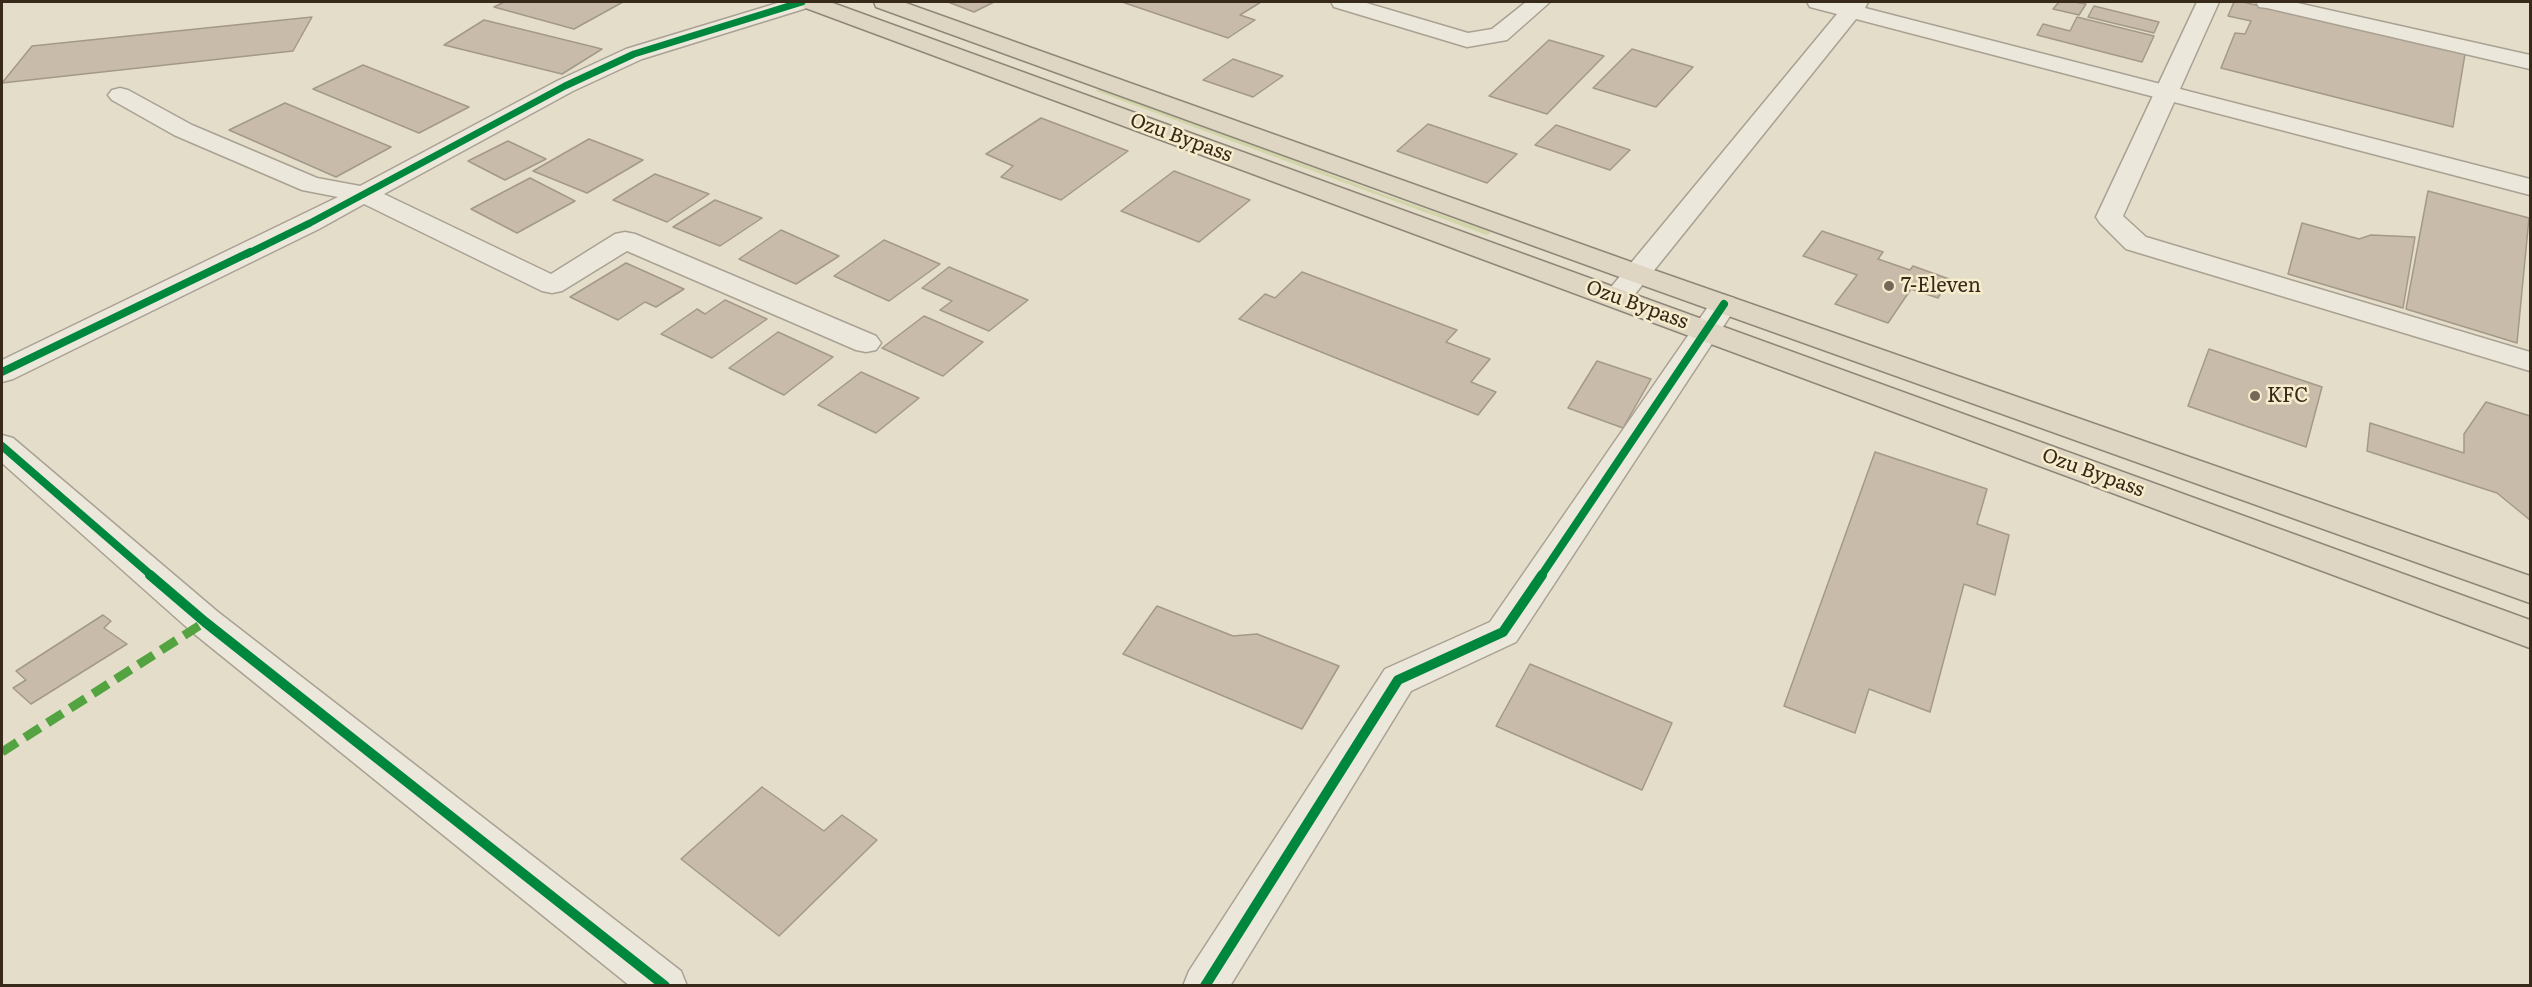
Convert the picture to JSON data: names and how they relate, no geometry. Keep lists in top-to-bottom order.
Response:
{
  "streets": {
    "highway": ["Ozu Bypass"]
  },
  "places": ["7-Eleven", "KFC"]
}
